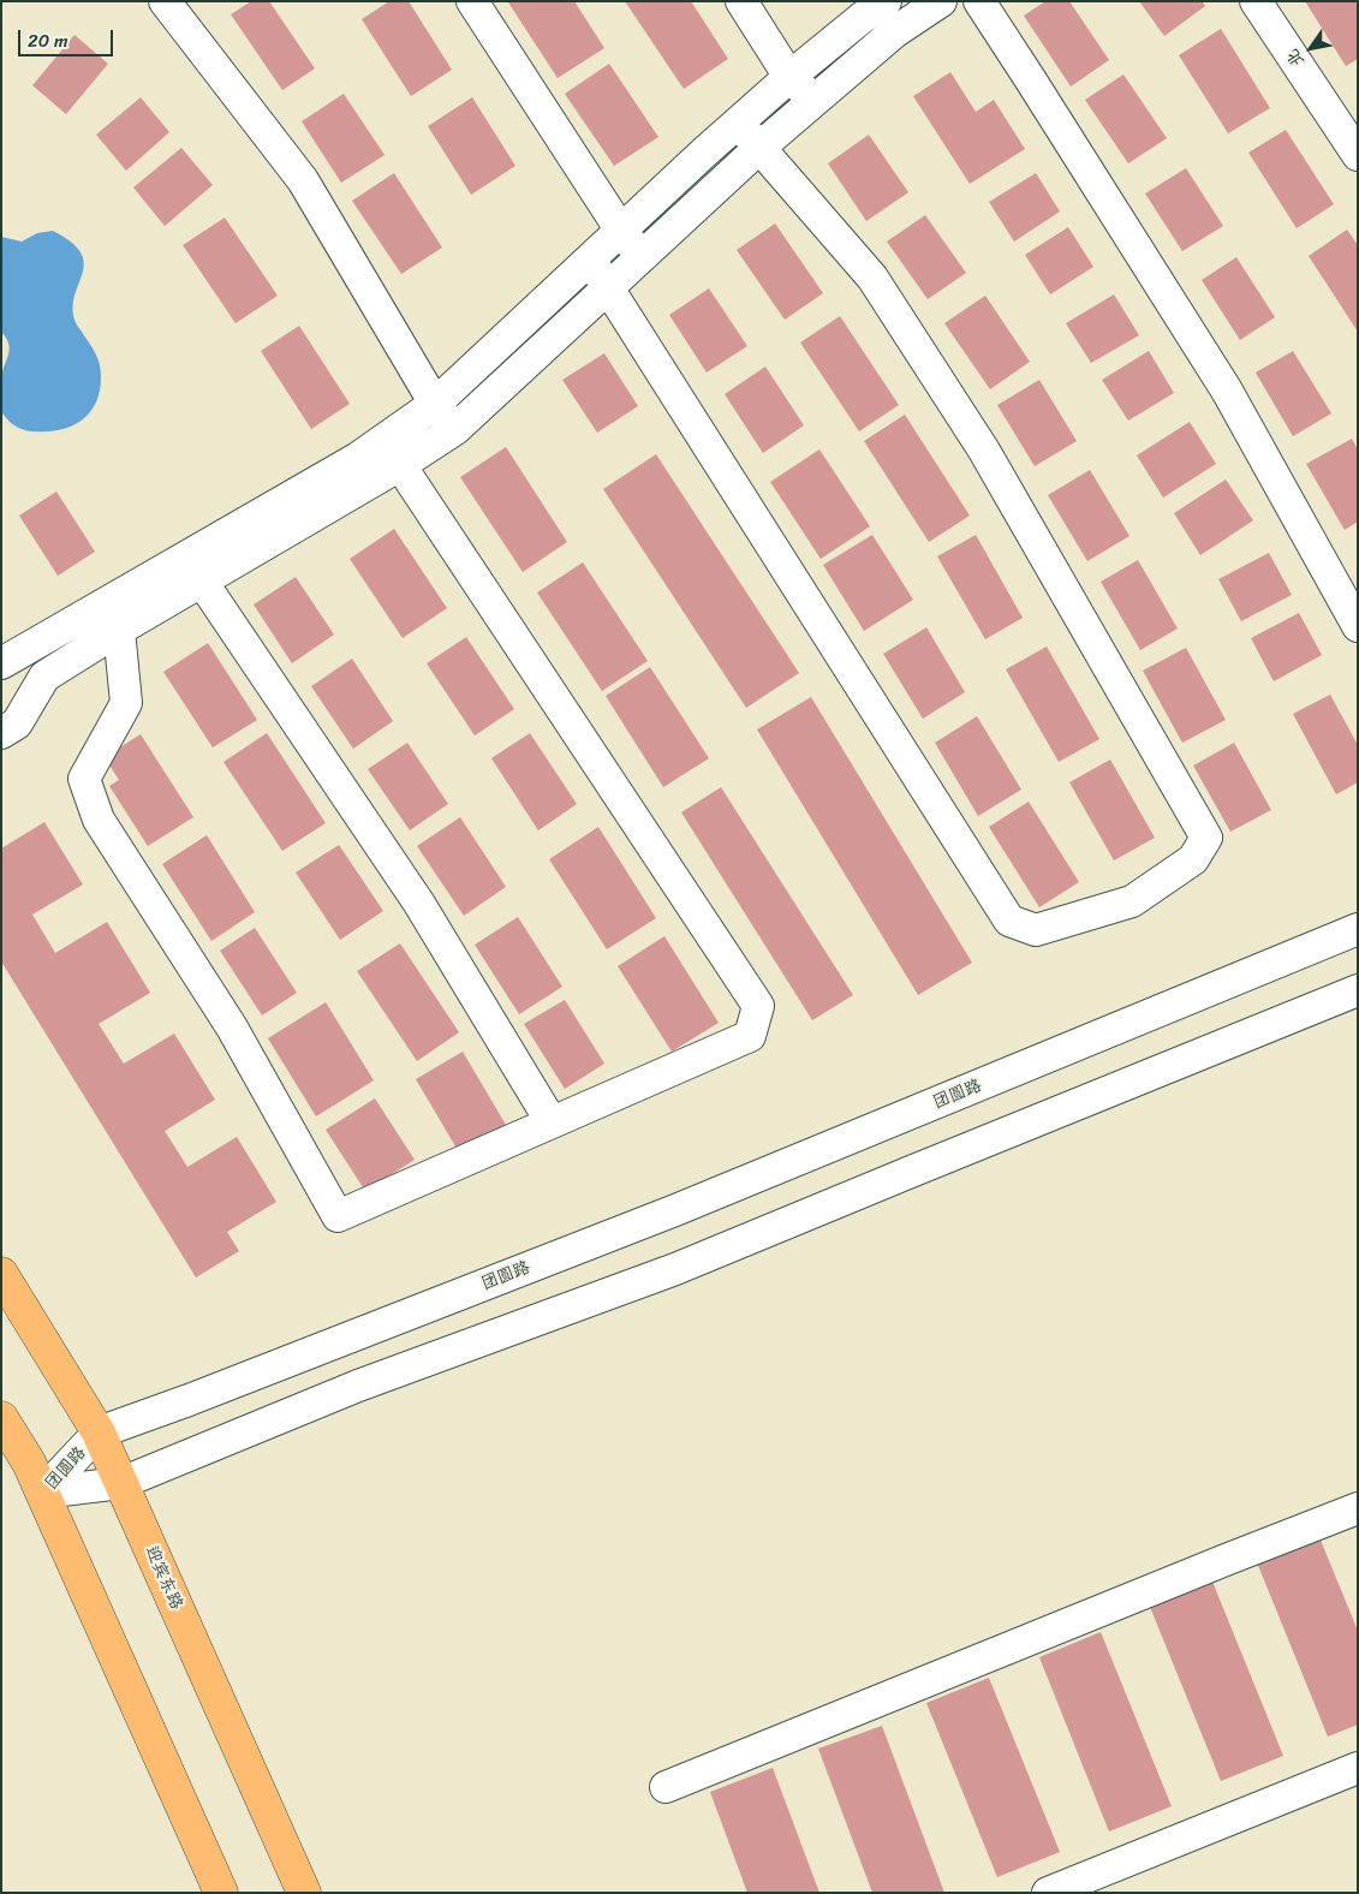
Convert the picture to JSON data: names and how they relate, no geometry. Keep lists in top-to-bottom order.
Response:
{
  "streets": {
    "highway": ["迎宾东路"],
    "street": ["团圆路"]
  },
  "crossings": [
    ["团圆路", "迎宾东路"]
  ],
  "scale_bar": "20 m",
  "north": "bottom left"
}
